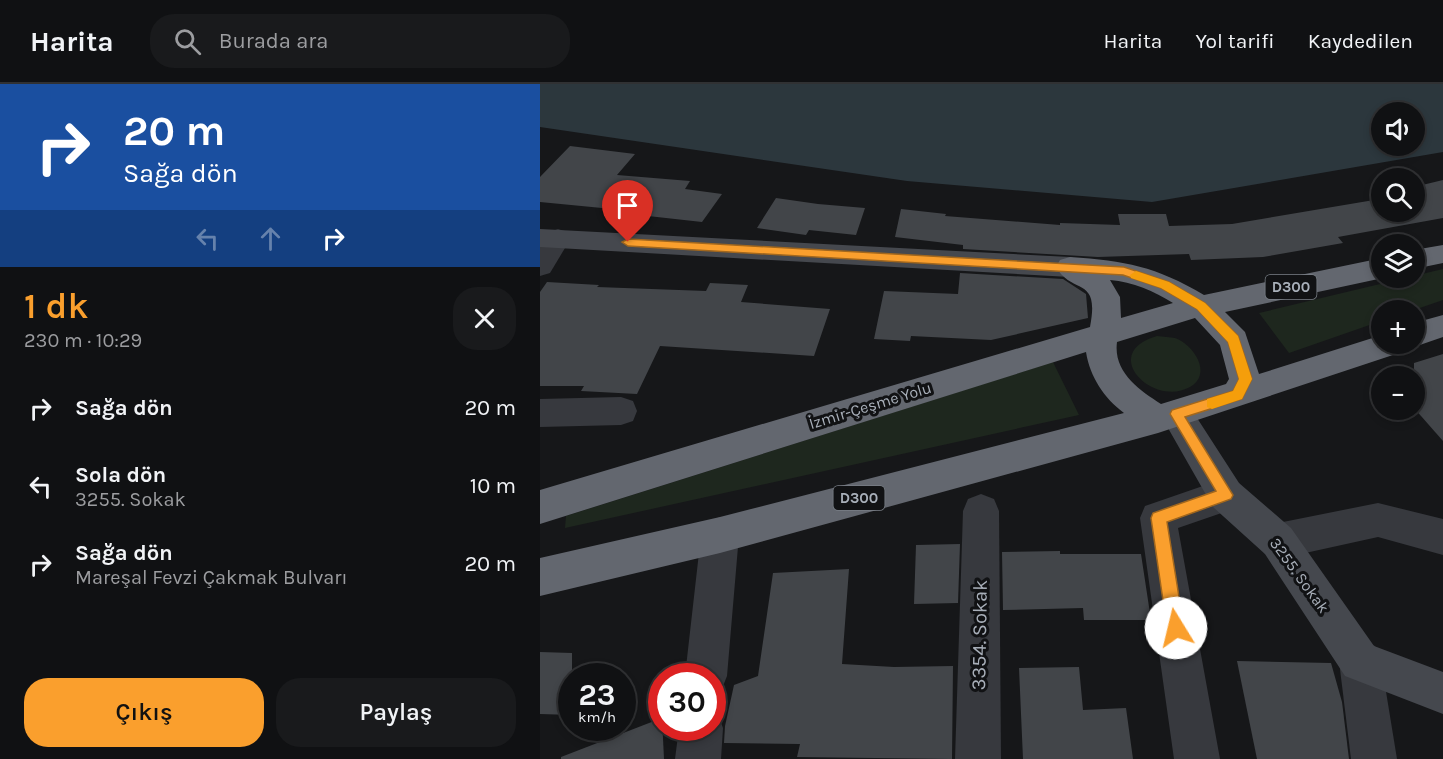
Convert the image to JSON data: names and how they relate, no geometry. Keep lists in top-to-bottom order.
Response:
{
  "streets": {
    "highway": ["D300", "İzmir-Çeşme Yolu"],
    "street": ["3255. Sokak", "3354. Sokak"]
  },
  "crossings": [
    ["D300", "İzmir-Çeşme Yolu"],
    ["D300", "3255. Sokak"],
    ["İzmir-Çeşme Yolu", "3255. Sokak"]
  ],
  "page": {
    "header": "Harita",
    "search": "Burada ara",
    "nav": ["Harita", "Yol tarifi", "Kaydedilen"],
    "turn": ["20 m", "Sağa dön"],
    "map_buttons": ["+", "−"],
    "heading": ["1 dk", "230 m · 10:29"],
    "list": [
      {
        "name": "Sağa dön",
        "value": "20 m"
      },
      {
        "name": "Sola dön",
        "note": "3255. Sokak",
        "value": "10 m"
      },
      {
        "name": "Sağa dön",
        "note": "Mareşal Fevzi Çakmak Bulvarı",
        "value": "20 m"
      }
    ],
    "speed": "23 km/h",
    "limit": "30",
    "buttons": ["Çıkış", "Paylaş"]
  }
}
